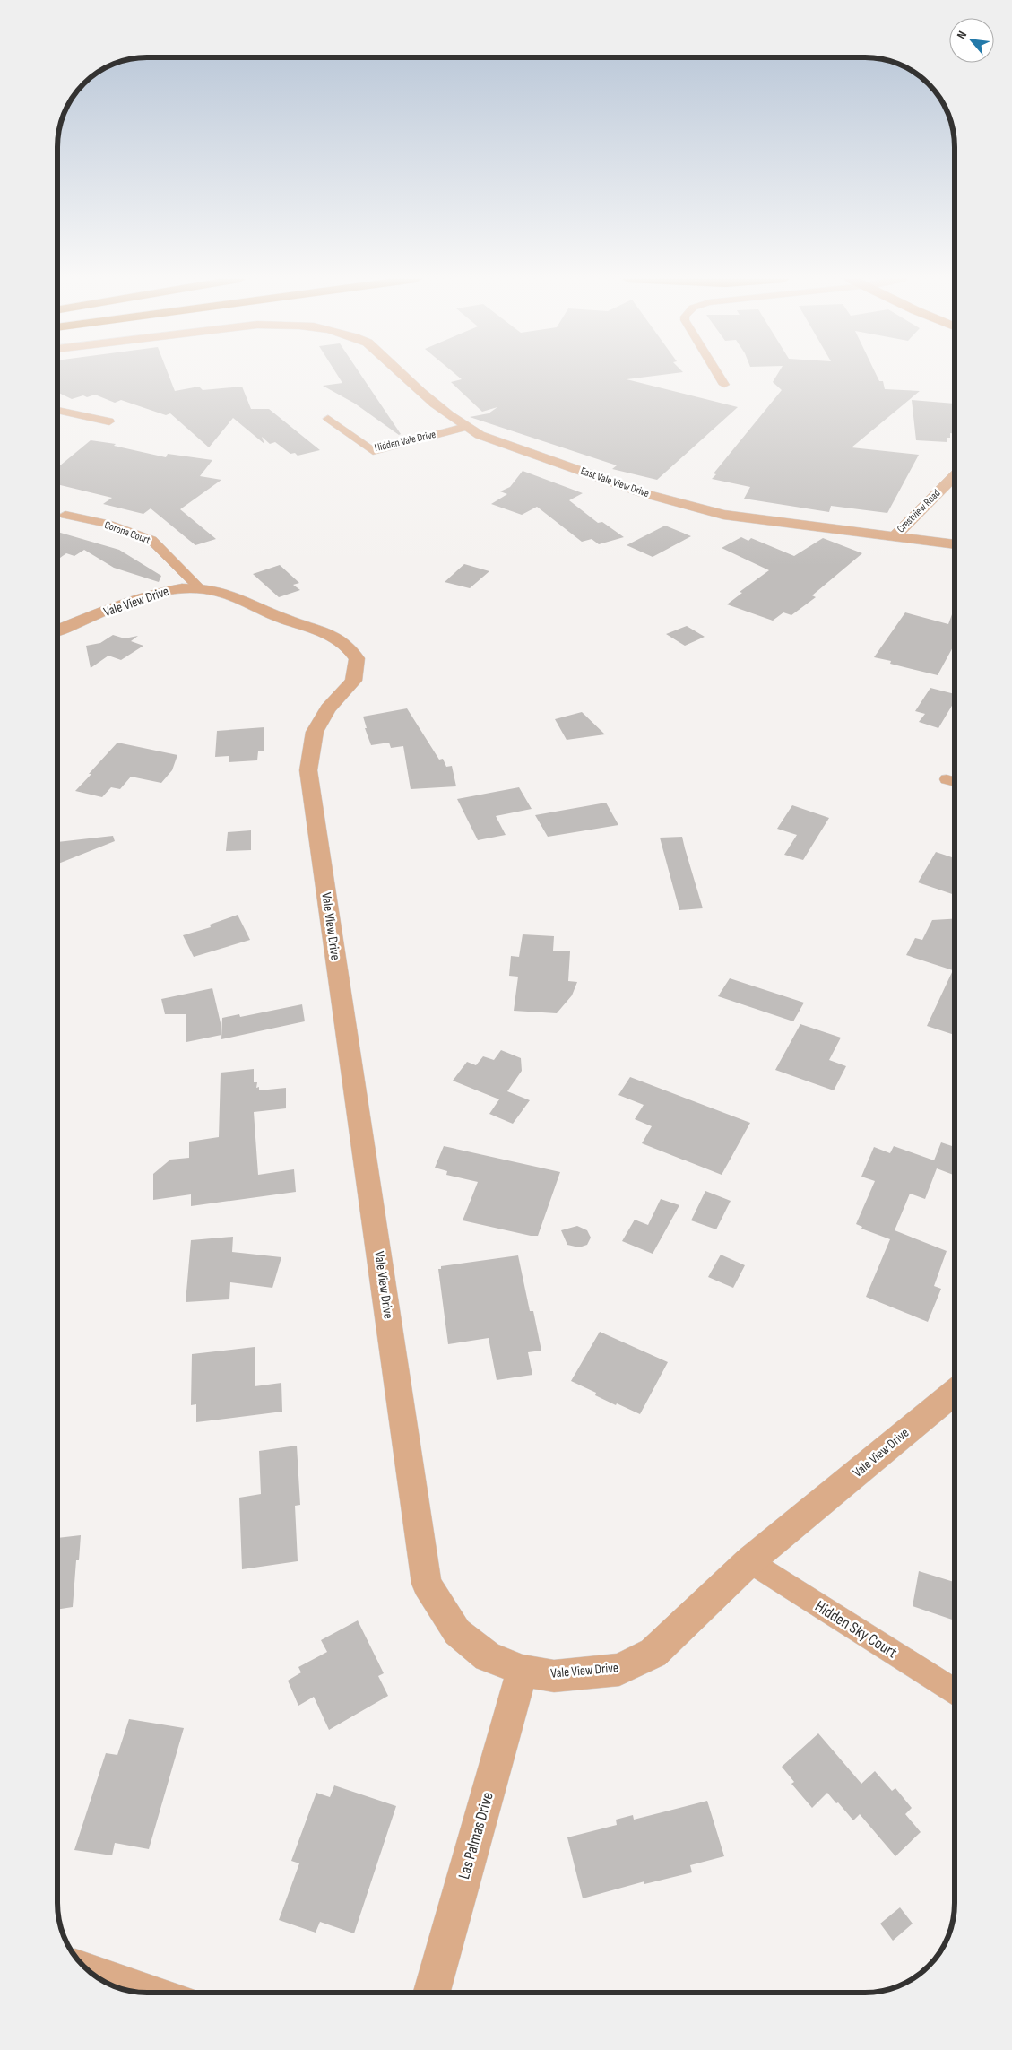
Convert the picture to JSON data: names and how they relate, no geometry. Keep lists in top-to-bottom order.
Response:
{
  "streets": {
    "street": [
      "Hidden Vale Drive",
      "East Vale View Drive",
      "Crestview Road",
      "Corona Court",
      "Vale View Drive",
      "Hidden Sky Court",
      "Las Palmas Drive"
    ]
  },
  "crossings": [
    ["Hidden Vale Drive", "East Vale View Drive"],
    ["East Vale View Drive", "Crestview Road"],
    ["Corona Court", "Vale View Drive"],
    ["Vale View Drive", "Hidden Sky Court"],
    ["Vale View Drive", "Las Palmas Drive"]
  ],
  "north": "top left"
}
